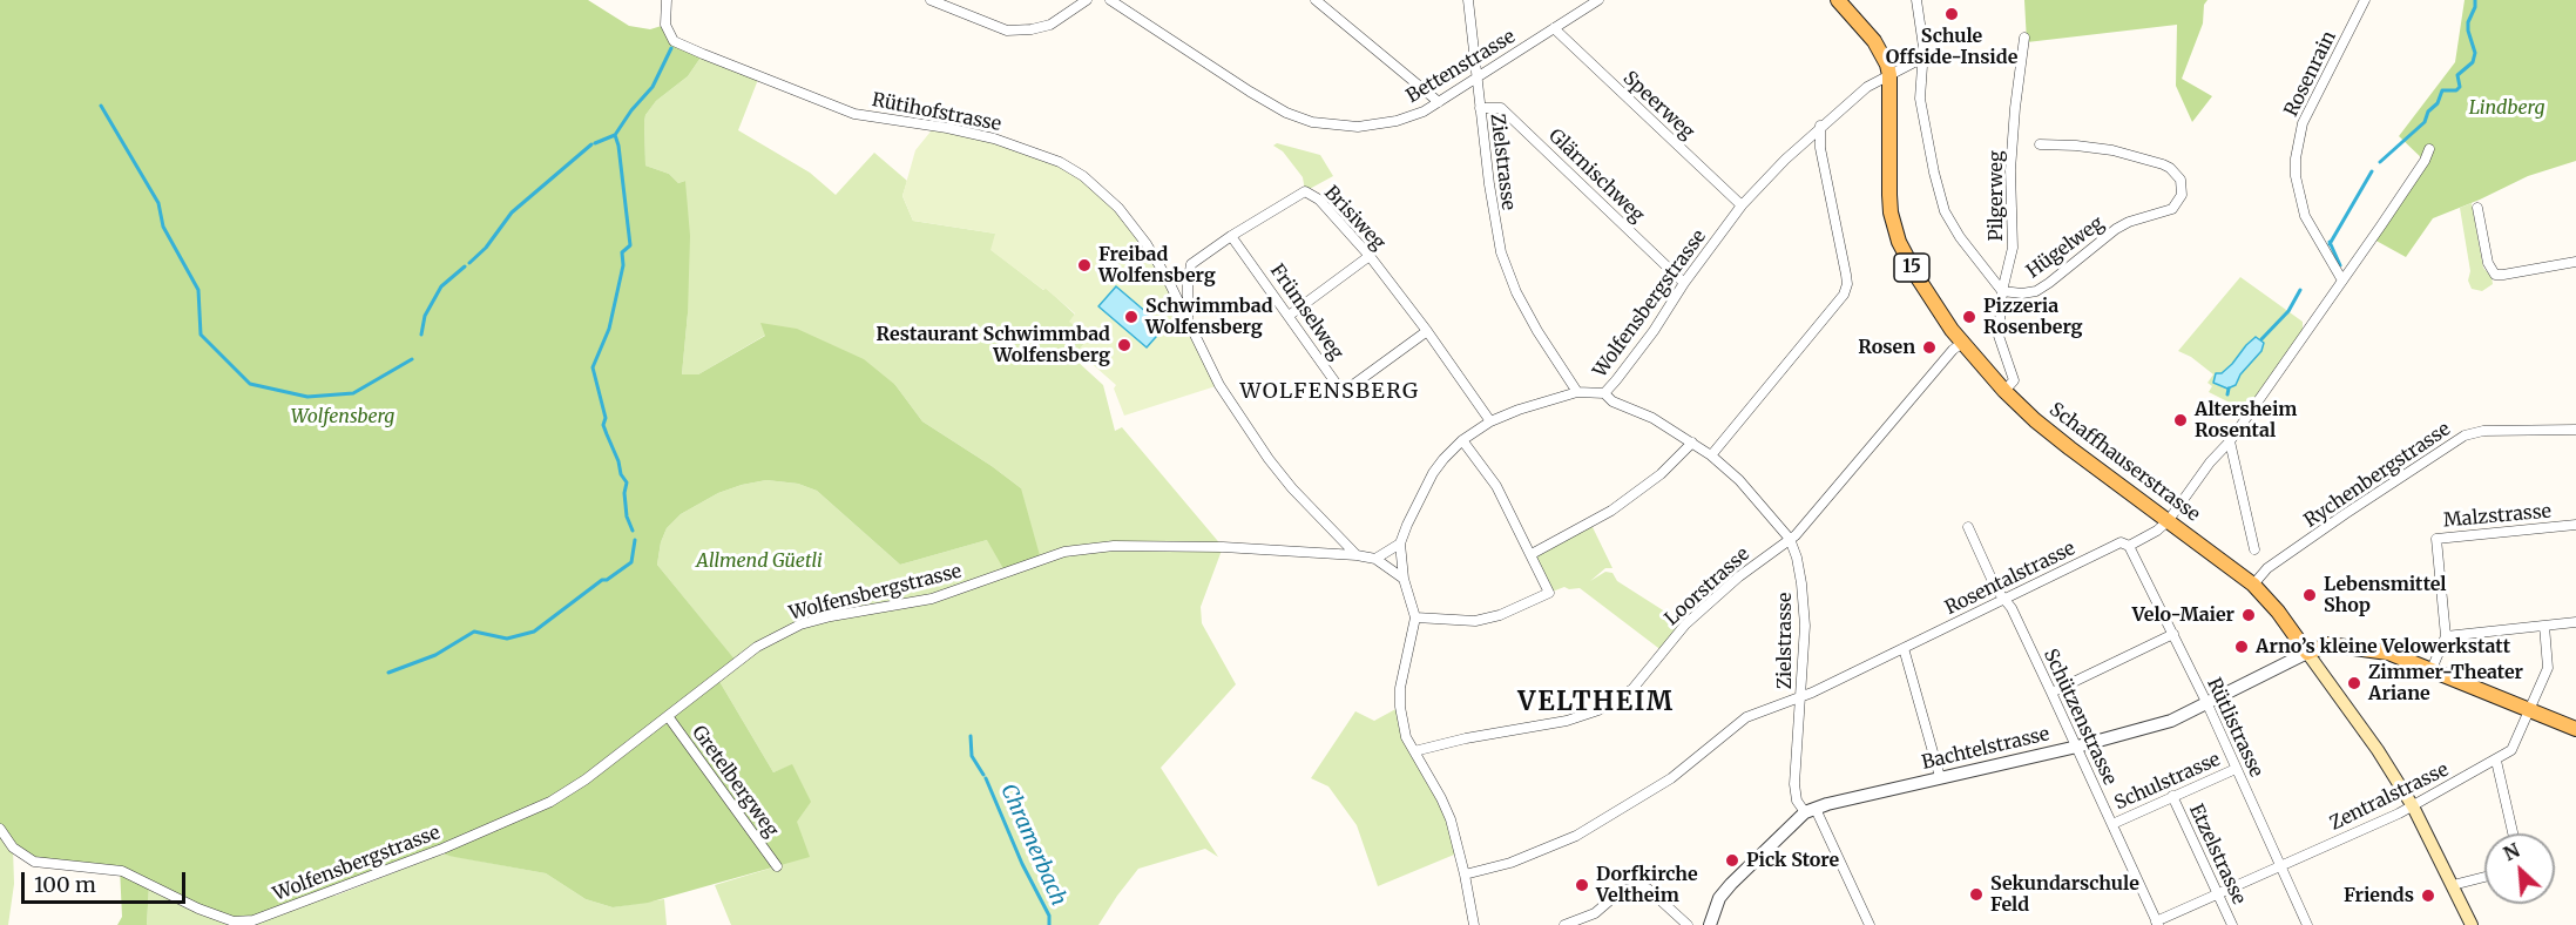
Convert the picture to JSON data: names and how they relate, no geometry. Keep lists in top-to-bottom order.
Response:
{
  "streets": {
    "main road": ["15", "Schaffhauserstrasse"],
    "street": [
      "Bettenstrasse",
      "Rosenrain",
      "Speerweg",
      "Rütihofstrasse",
      "Zielstrasse",
      "Glärnischweg",
      "Pilgerweg",
      "Brisiweg",
      "Hügelweg",
      "Wolfensbergstrasse",
      "Frümselweg",
      "Rychenbergstrasse",
      "Malzstrasse",
      "Rosentalstrasse",
      "Loorstrasse",
      "Schützenstrasse",
      "Rütlistrasse",
      "Bachtelstrasse",
      "Gretelbergweg",
      "Schulstrasse",
      "Zentralstrasse",
      "Etzelstrasse"
    ]
  },
  "crossings": [
    ["Bettenstrasse", "Speerweg"],
    ["Bettenstrasse", "Zielstrasse"],
    ["Rosenrain", "Rosentalstrasse"],
    ["Speerweg", "Wolfensbergstrasse"],
    ["Rütihofstrasse", "Brisiweg"],
    ["Rütihofstrasse", "Wolfensbergstrasse"],
    ["Zielstrasse", "Glärnischweg"],
    ["Zielstrasse", "Wolfensbergstrasse"],
    ["Zielstrasse", "Rosentalstrasse"],
    ["Zielstrasse", "Loorstrasse"],
    ["Zielstrasse", "Bachtelstrasse"],
    ["Glärnischweg", "Wolfensbergstrasse"],
    ["Pilgerweg", "Hügelweg"],
    ["Pilgerweg", "Schaffhauserstrasse"],
    ["Brisiweg", "Wolfensbergstrasse"],
    ["Brisiweg", "Frümselweg"],
    ["Wolfensbergstrasse", "Schaffhauserstrasse"],
    ["Wolfensbergstrasse", "Gretelbergweg"],
    ["Schaffhauserstrasse", "Rychenbergstrasse"],
    ["Schaffhauserstrasse", "Rosentalstrasse"],
    ["Schaffhauserstrasse", "Loorstrasse"],
    ["Schaffhauserstrasse", "Bachtelstrasse"],
    ["Schaffhauserstrasse", "Zentralstrasse"],
    ["Rosentalstrasse", "Schützenstrasse"],
    ["Rosentalstrasse", "Rütlistrasse"],
    ["Schützenstrasse", "Bachtelstrasse"],
    ["Schützenstrasse", "Schulstrasse"],
    ["Schützenstrasse", "Zentralstrasse"],
    ["Rütlistrasse", "Bachtelstrasse"],
    ["Rütlistrasse", "Schulstrasse"],
    ["Rütlistrasse", "Zentralstrasse"],
    ["Schulstrasse", "Etzelstrasse"],
    ["Zentralstrasse", "Etzelstrasse"]
  ],
  "districts": ["WOLFENSBERG", "VELTHEIM"],
  "water": ["Chramerbach"],
  "parks": ["Lindberg", "Wolfensberg", "Allmend Güetli"],
  "places": [
    "Schule Offside-Inside",
    "Freibad Wolfensberg",
    "Schwimmbad Wolfensberg",
    "Pizzeria Rosenberg",
    "Restaurant Schwimmbad Wolfensberg",
    "Rosen",
    "Altersheim Rosental",
    "Lebensmittel Shop",
    "Velo-Maier",
    "Arno’s kleine Velowerkstatt",
    "Zimmer-Theater Ariane",
    "Pick Store",
    "Dorfkirche Veltheim",
    "Sekundarschule Feld",
    "Friends"
  ],
  "scale_bar": "100 m",
  "north": "top left"
}
